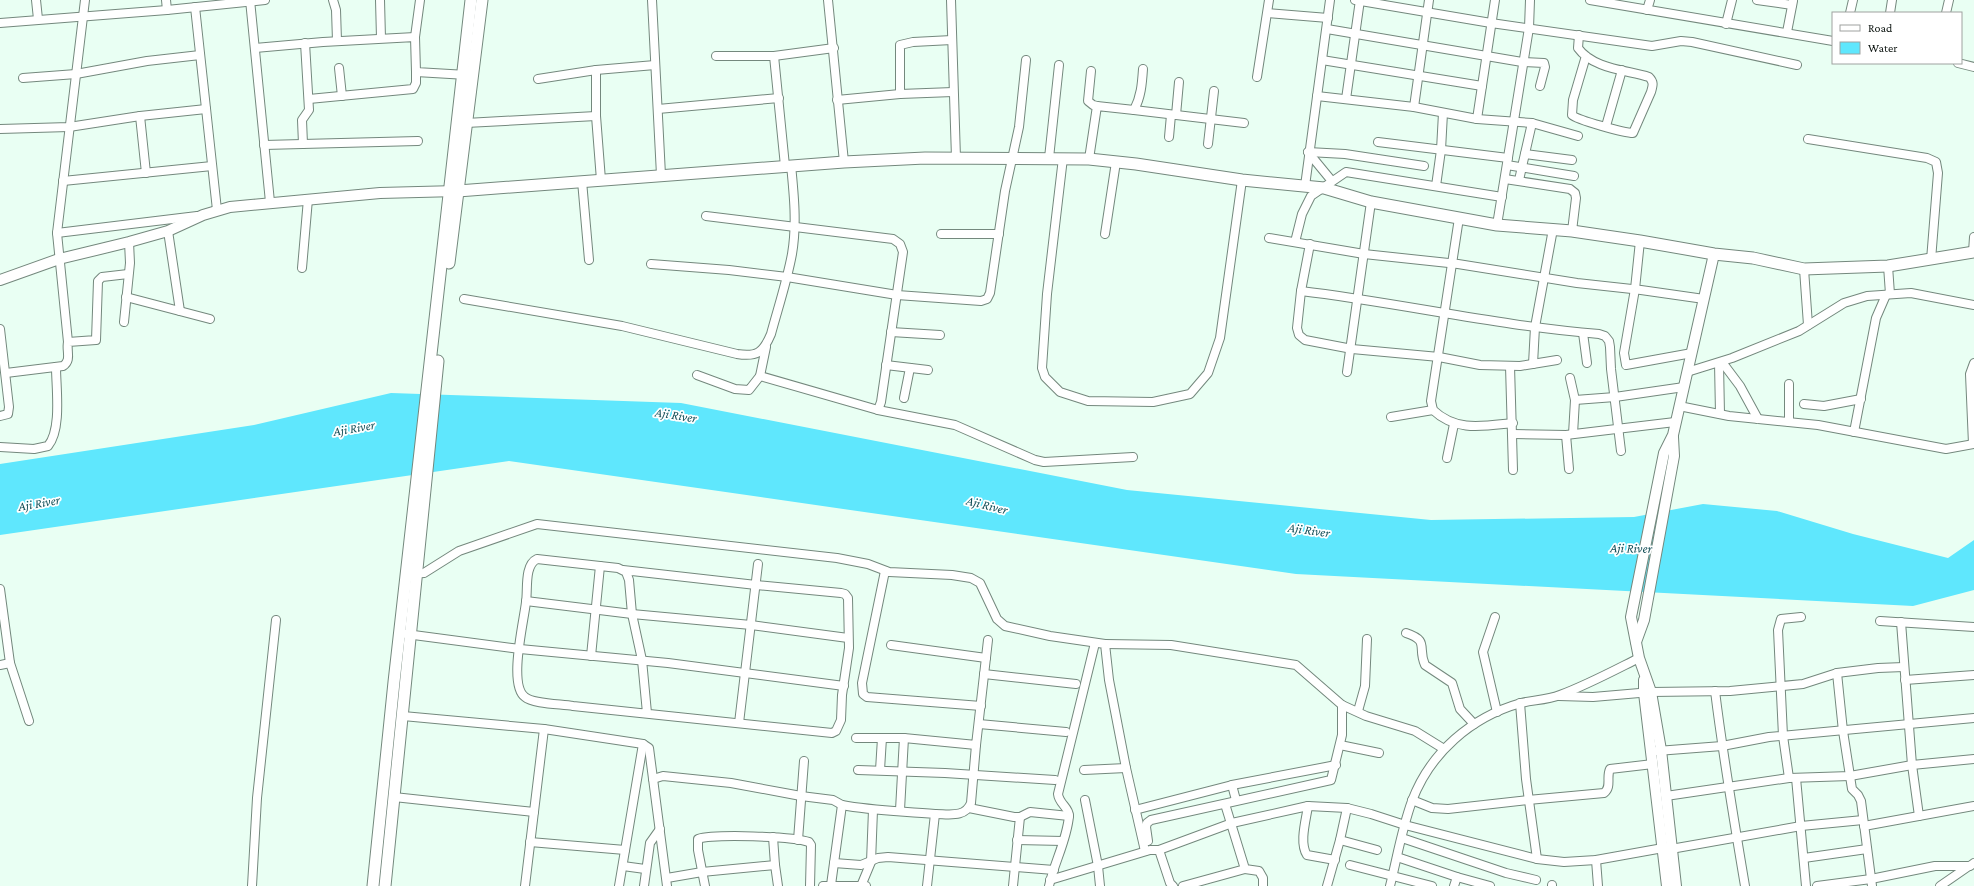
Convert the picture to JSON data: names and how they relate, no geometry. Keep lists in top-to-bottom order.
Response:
{
  "water": ["Aji River"],
  "legend": ["Road", "Water"]
}
